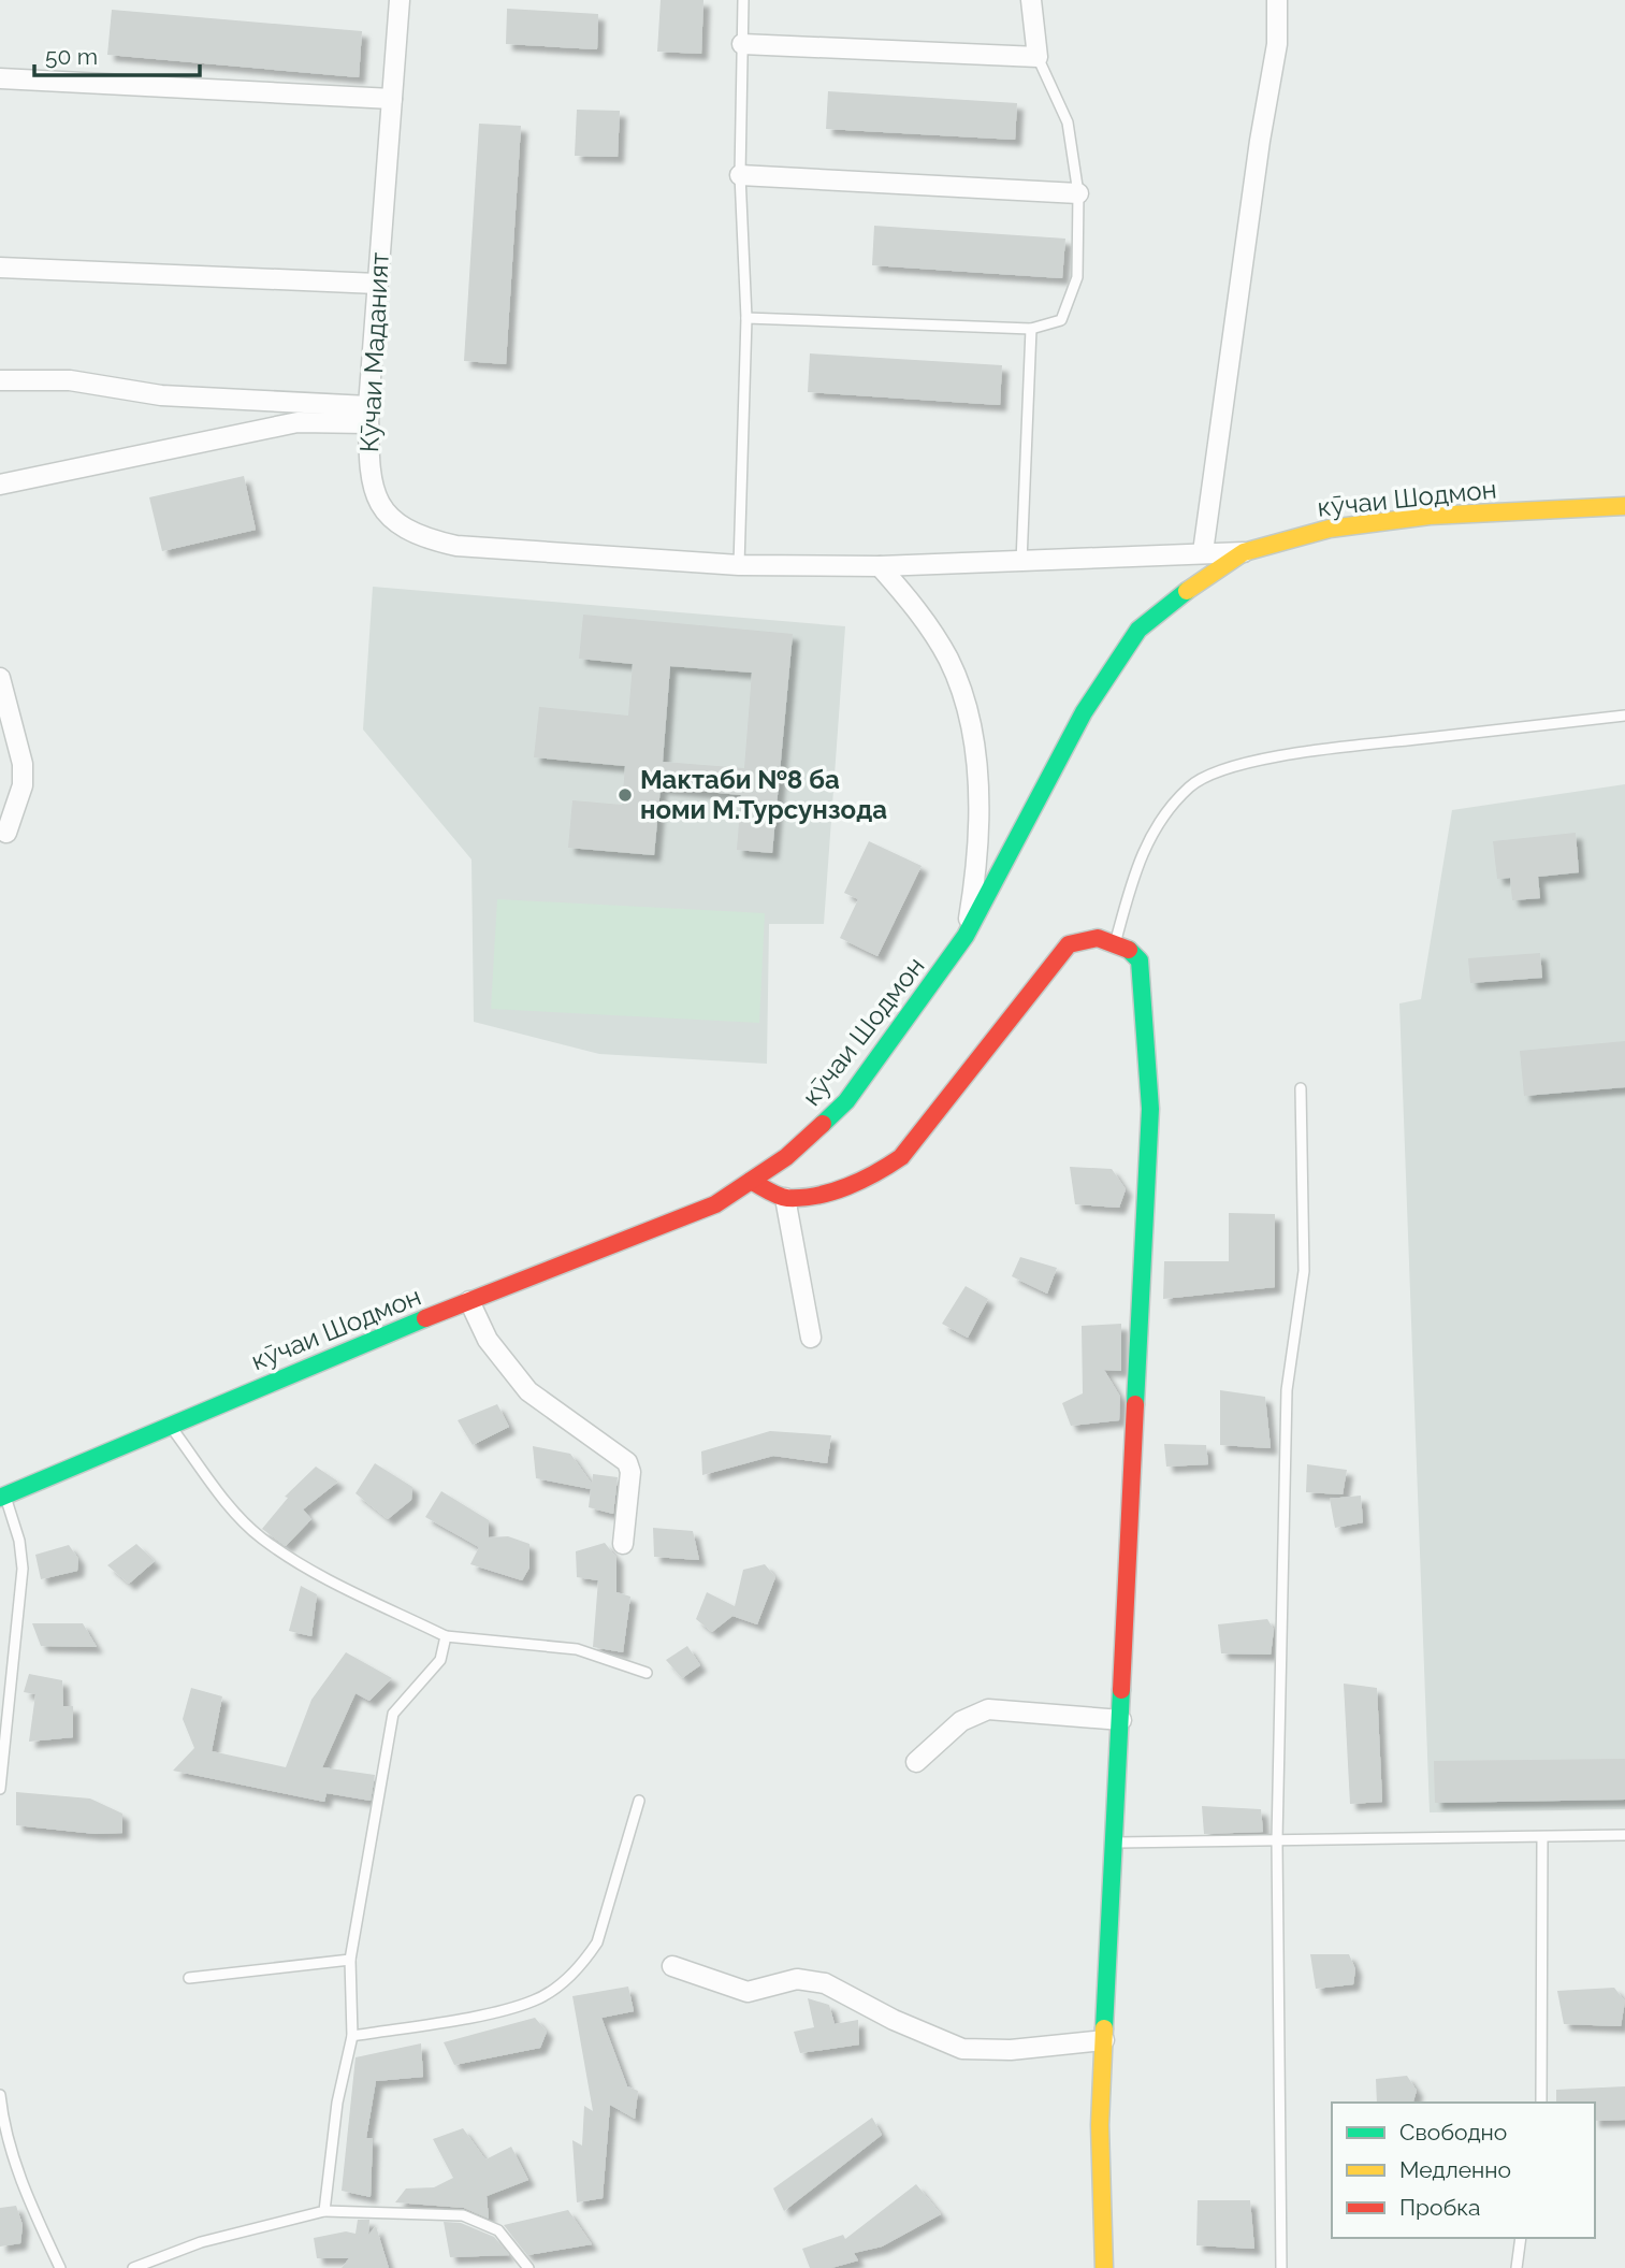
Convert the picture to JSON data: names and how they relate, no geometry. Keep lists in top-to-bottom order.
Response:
{
  "streets": {
    "main road": ["кӯчаи Шодмон"],
    "street": ["Кӯчаи Маданият"]
  },
  "crossings": [
    ["Кӯчаи Маданият", "кӯчаи Шодмон"]
  ],
  "places": ["Мактаби №8 ба номи М.Турсунзода"],
  "legend": ["Свободно", "Медленно", "Пробка"],
  "scale_bar": "50 m"
}
